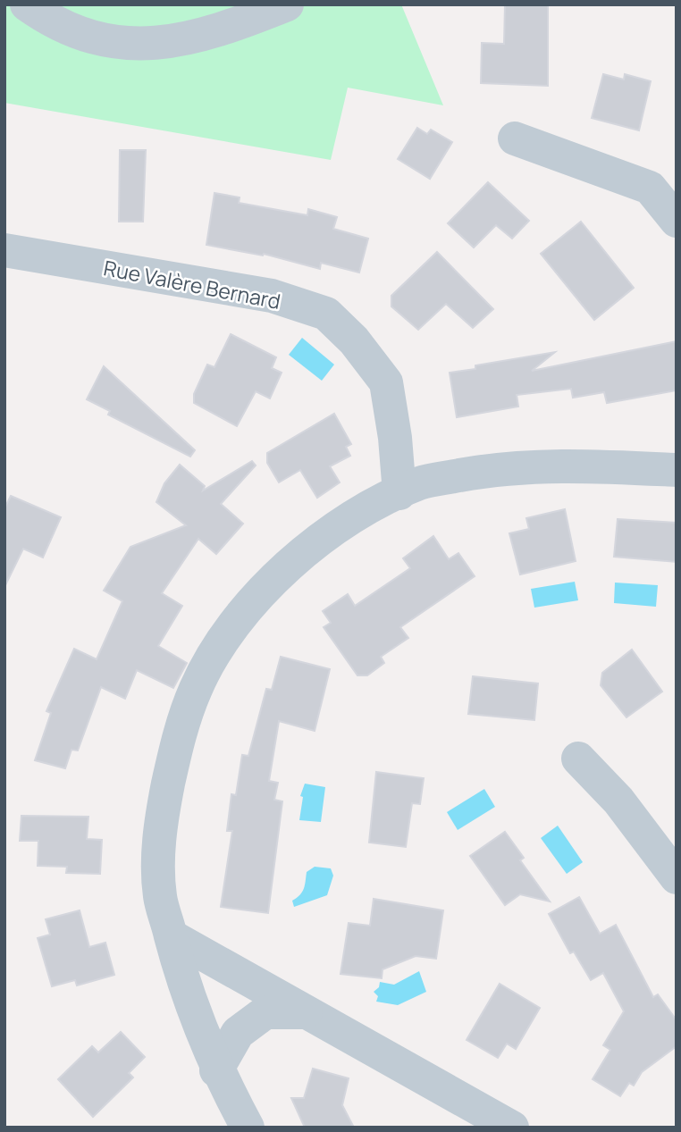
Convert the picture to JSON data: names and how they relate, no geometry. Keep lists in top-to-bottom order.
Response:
{
  "streets": {
    "street": ["Rue Valère Bernard"]
  }
}
